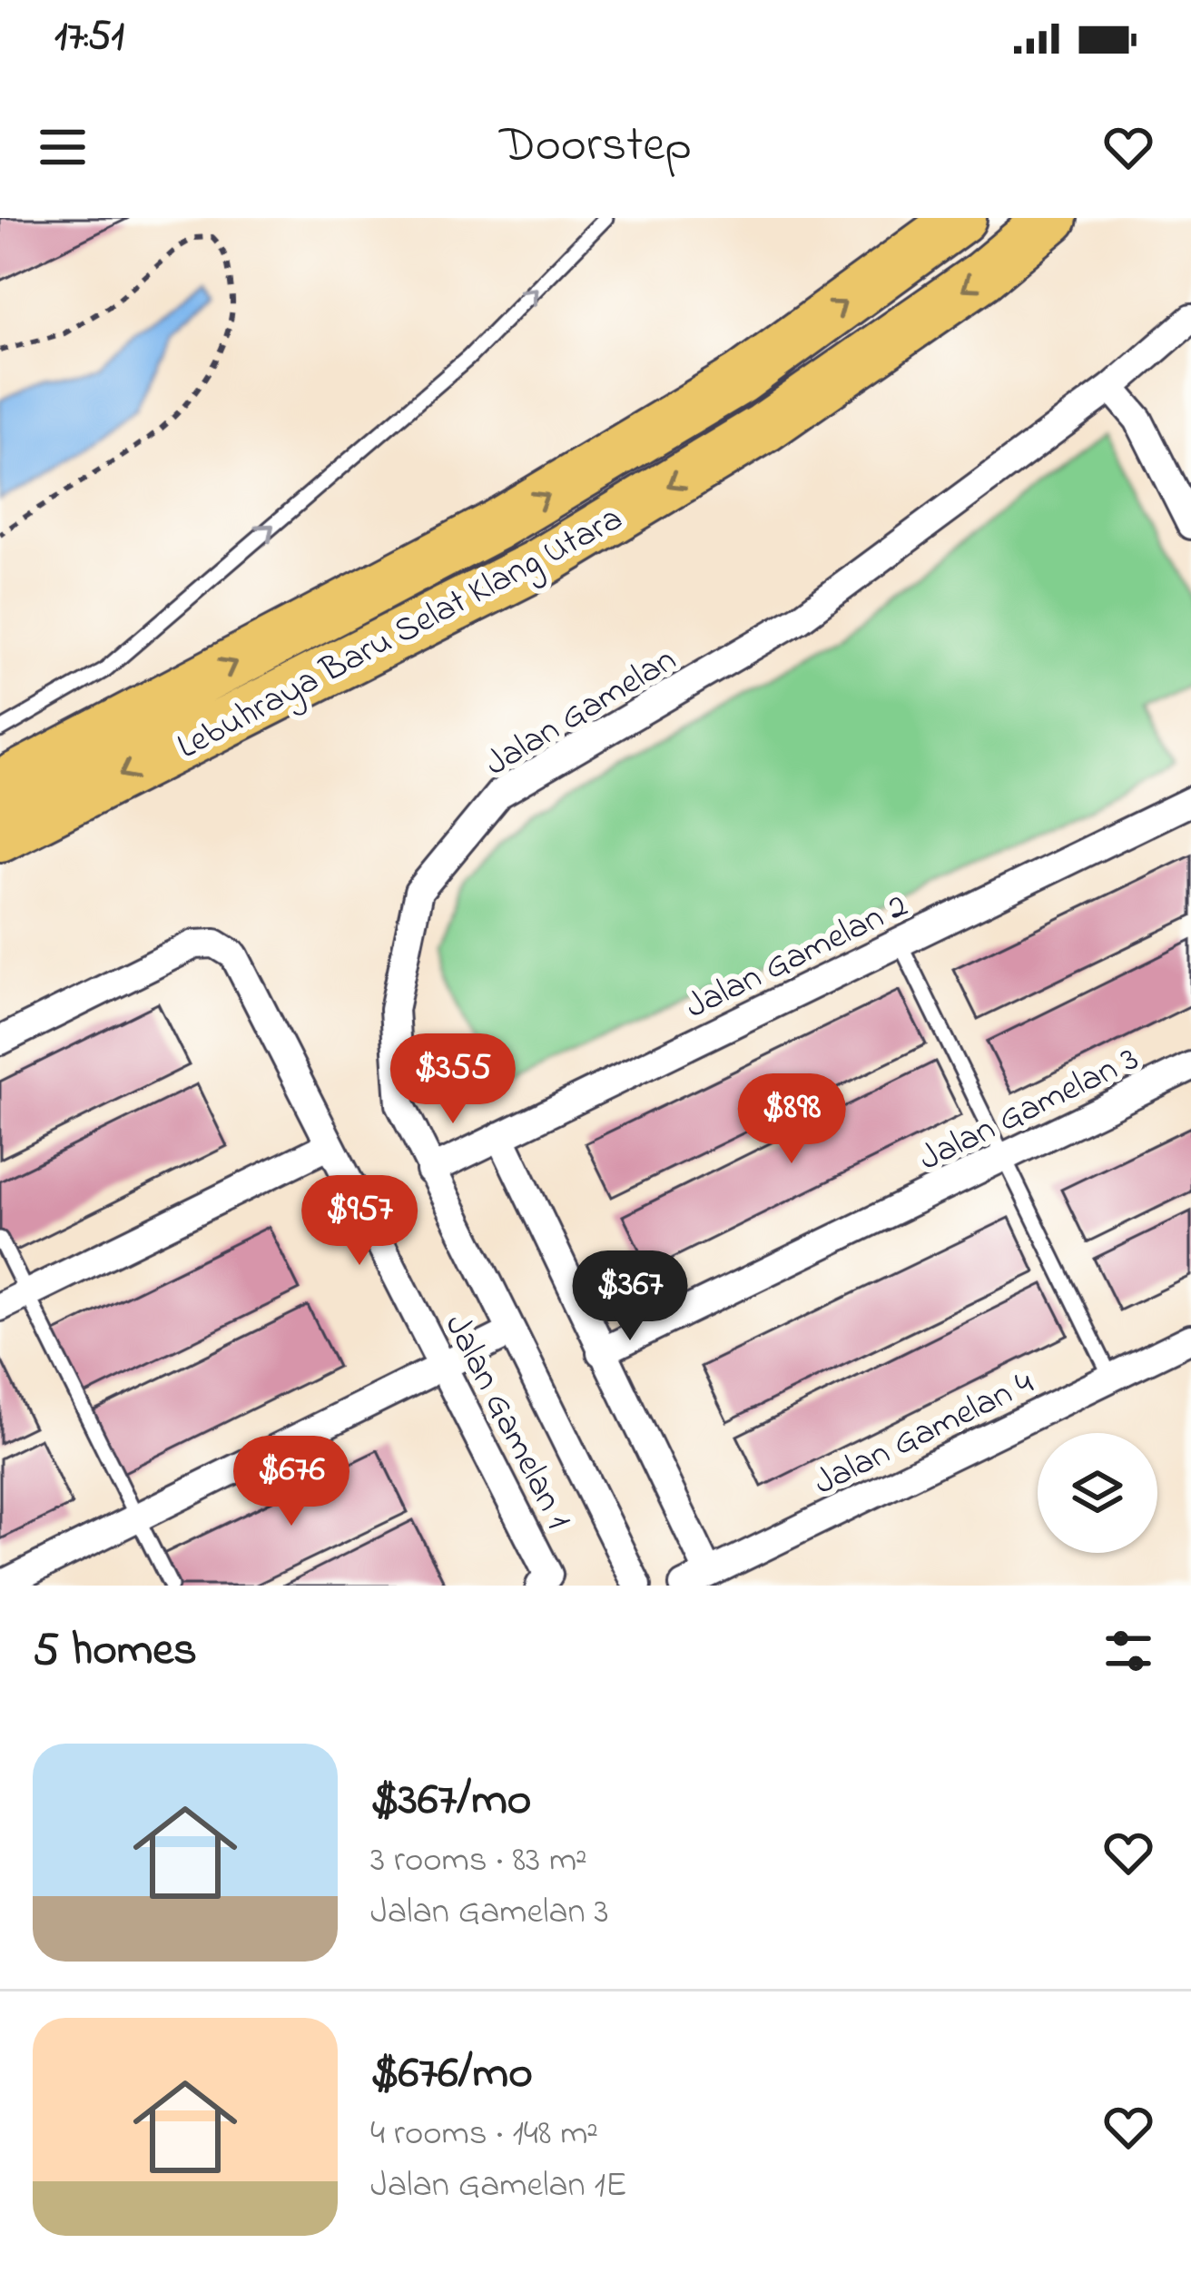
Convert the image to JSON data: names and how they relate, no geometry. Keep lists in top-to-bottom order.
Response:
{
  "streets": {
    "highway": ["Lebuhraya Baru Selat Klang Utara"],
    "street": [
      "Jalan Gamelan",
      "Jalan Gamelan 2",
      "Jalan Gamelan 3",
      "Jalan Gamelan 1",
      "Jalan Gamelan 4"
    ]
  },
  "crossings": [
    ["Jalan Gamelan", "Jalan Gamelan 2"]
  ],
  "page": {
    "status": "17:51",
    "header": "Doorstep",
    "price": [
      "$355",
      "$898",
      "$957",
      "$367",
      "$676"
    ],
    "heading": "5 homes",
    "list": [
      {
        "name": "$367/mo",
        "note": "3 rooms · 83 m² · Jalan Gamelan 3"
      },
      {
        "name": "$676/mo",
        "note": "4 rooms · 148 m² · Jalan Gamelan 1E"
      }
    ]
  }
}
